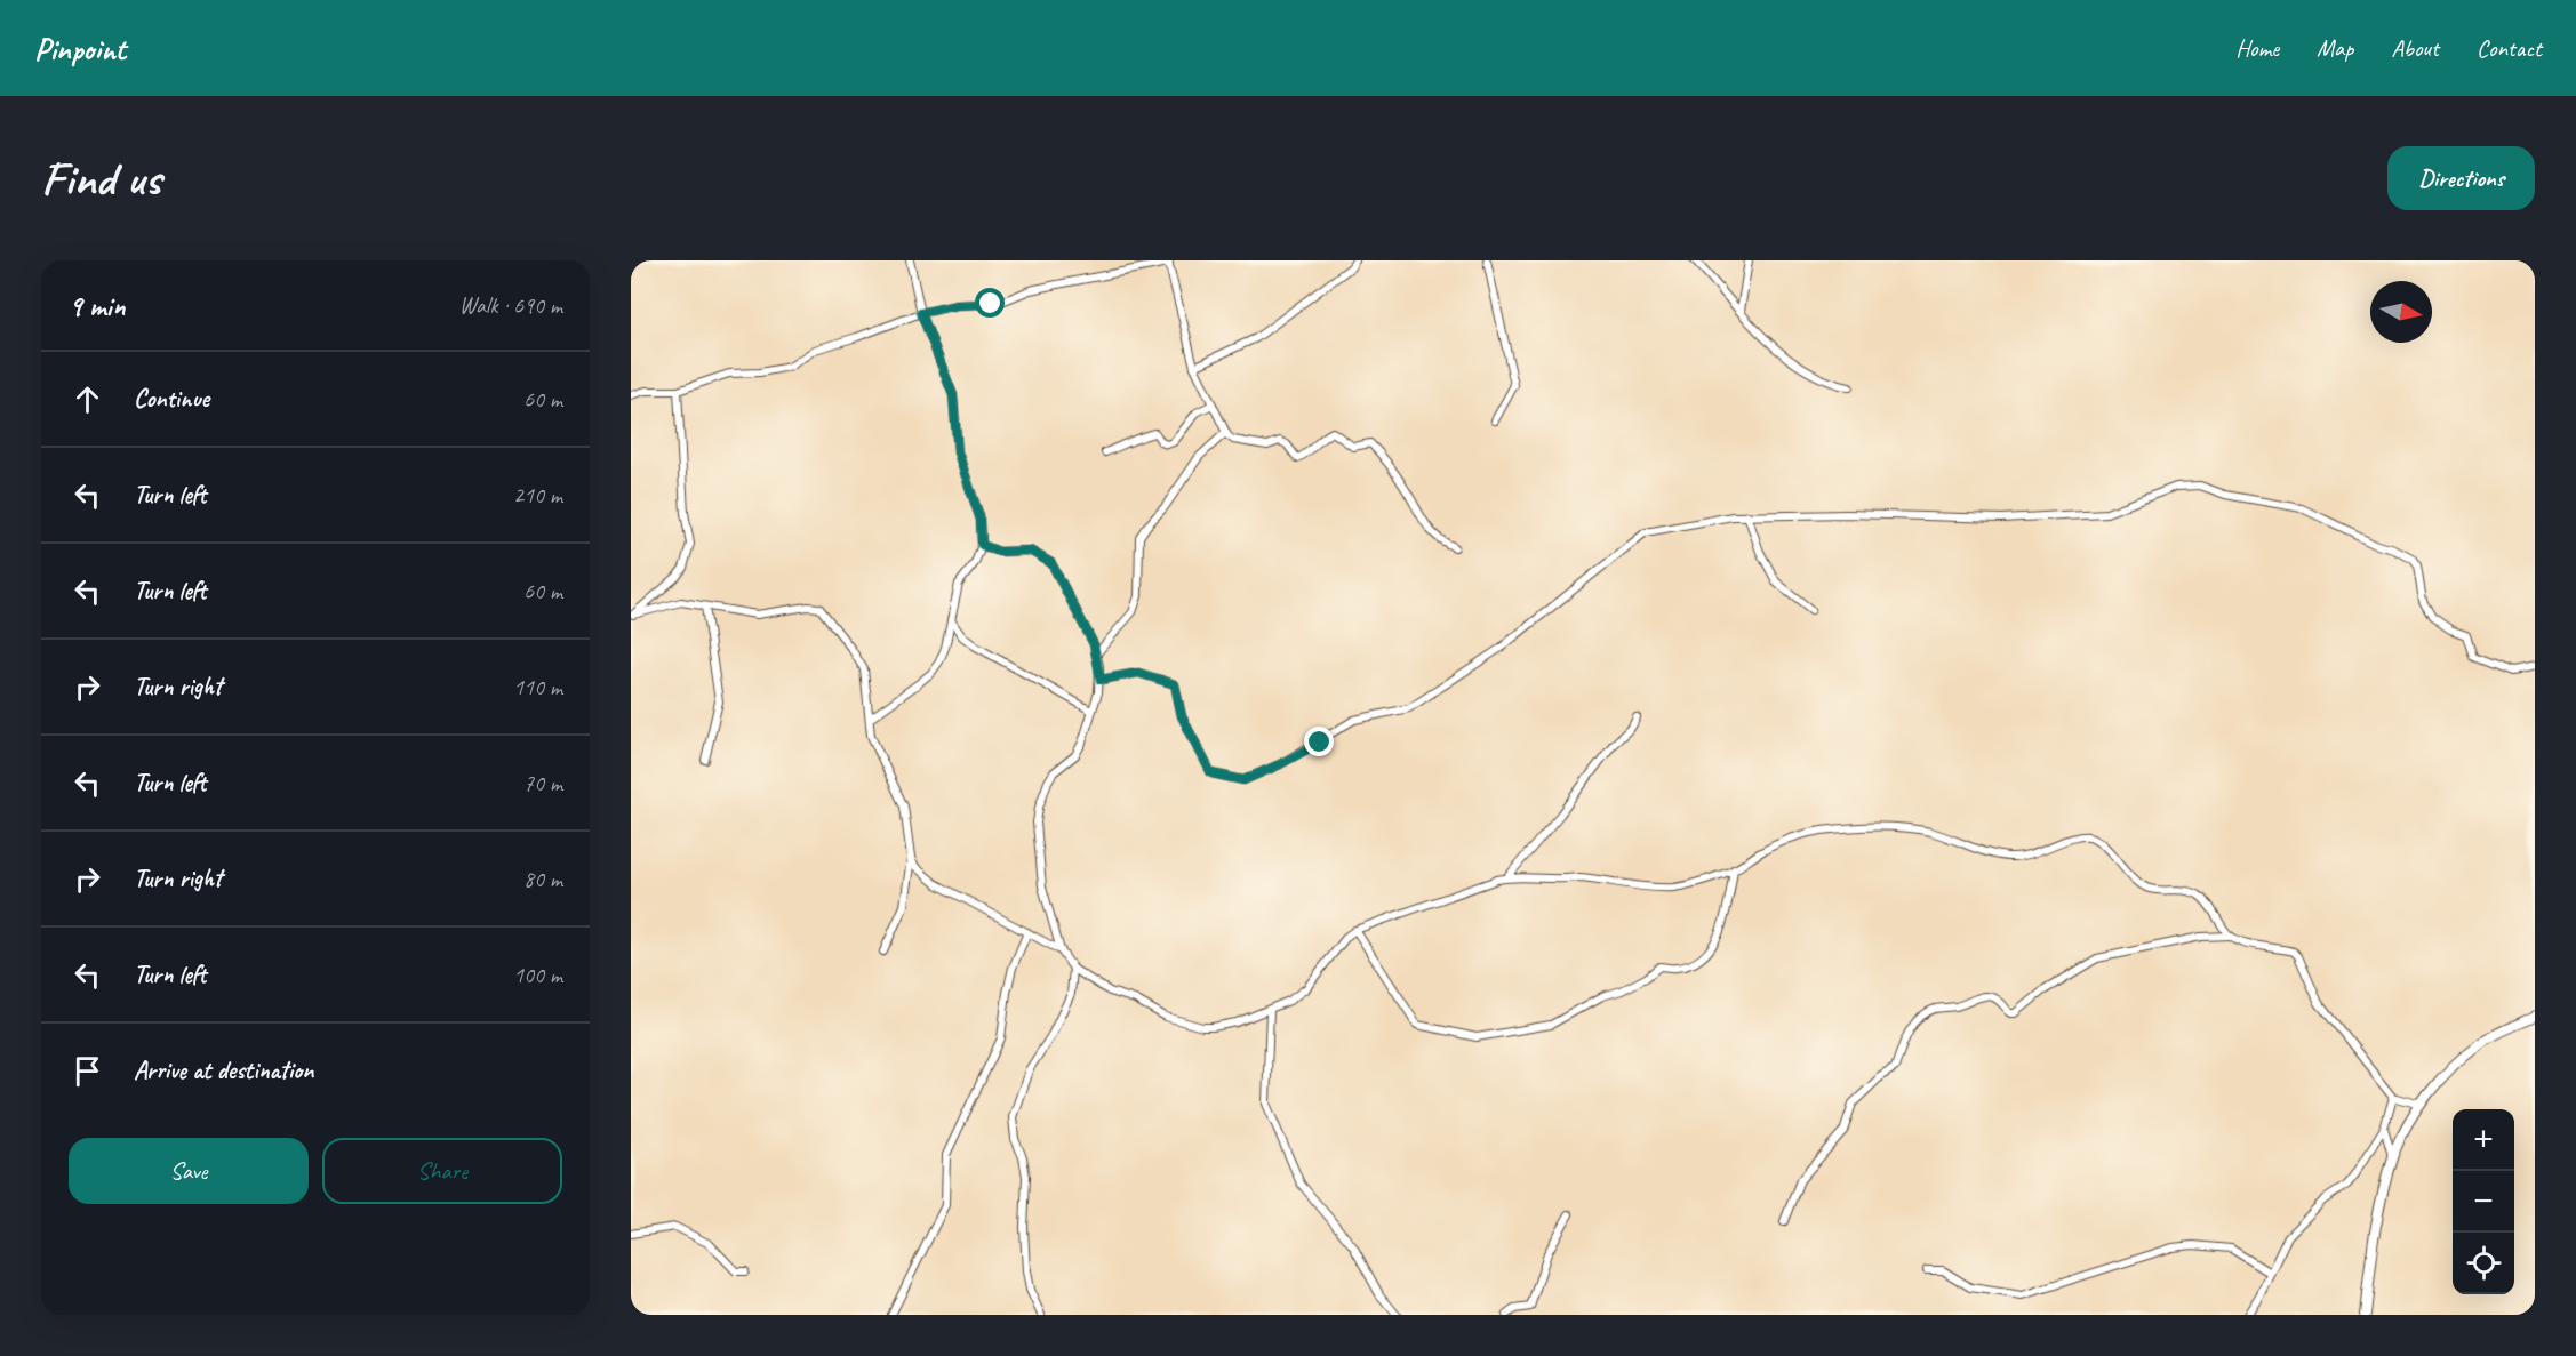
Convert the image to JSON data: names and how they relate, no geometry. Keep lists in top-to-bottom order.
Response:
{
  "north": "right",
  "page": {
    "header": "Pinpoint",
    "nav": [
      "Home",
      "Map",
      "About",
      "Contact"
    ],
    "buttons": [
      "Directions",
      ["Save", "Share"]
    ],
    "title": "Find us",
    "heading": ["9 min", "Walk · 690 m"],
    "list": [
      ["Continue", "60 m"],
      ["Turn left", "210 m"],
      ["Turn left", "60 m"],
      ["Turn right", "110 m"],
      ["Turn left", "70 m"],
      ["Turn right", "80 m"],
      ["Turn left", "100 m"],
      "Arrive at destination"
    ],
    "map_buttons": ["+", "−"]
  }
}
